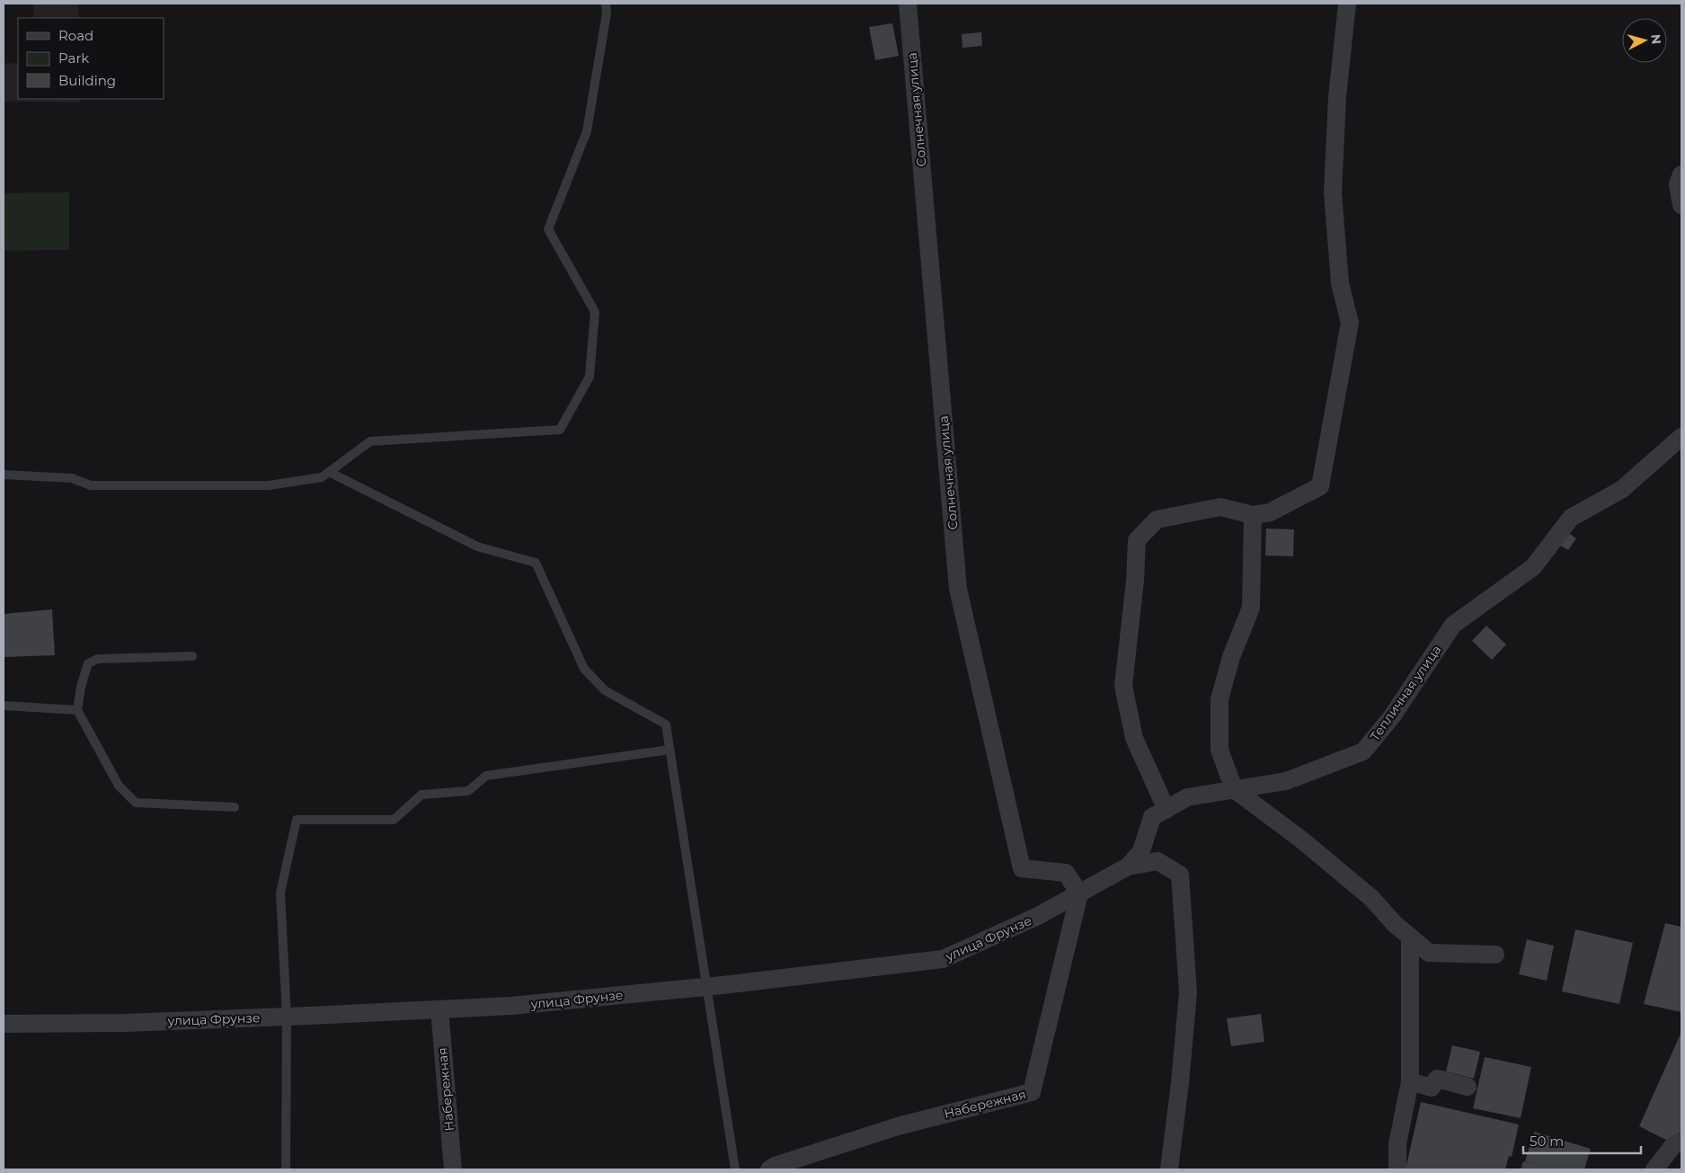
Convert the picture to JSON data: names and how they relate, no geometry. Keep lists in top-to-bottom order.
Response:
{
  "streets": {
    "street": [
      "Солнечная улица",
      "Тепличная улица",
      "улица Фрунзе",
      "Набережная"
    ]
  },
  "crossings": [
    ["Солнечная улица", "улица Фрунзе"],
    ["Солнечная улица", "Набережная"],
    ["Тепличная улица", "улица Фрунзе"],
    ["улица Фрунзе", "Набережная"]
  ],
  "legend": ["Road", "Park", "Building"],
  "scale_bar": "50 m",
  "north": "right"
}
